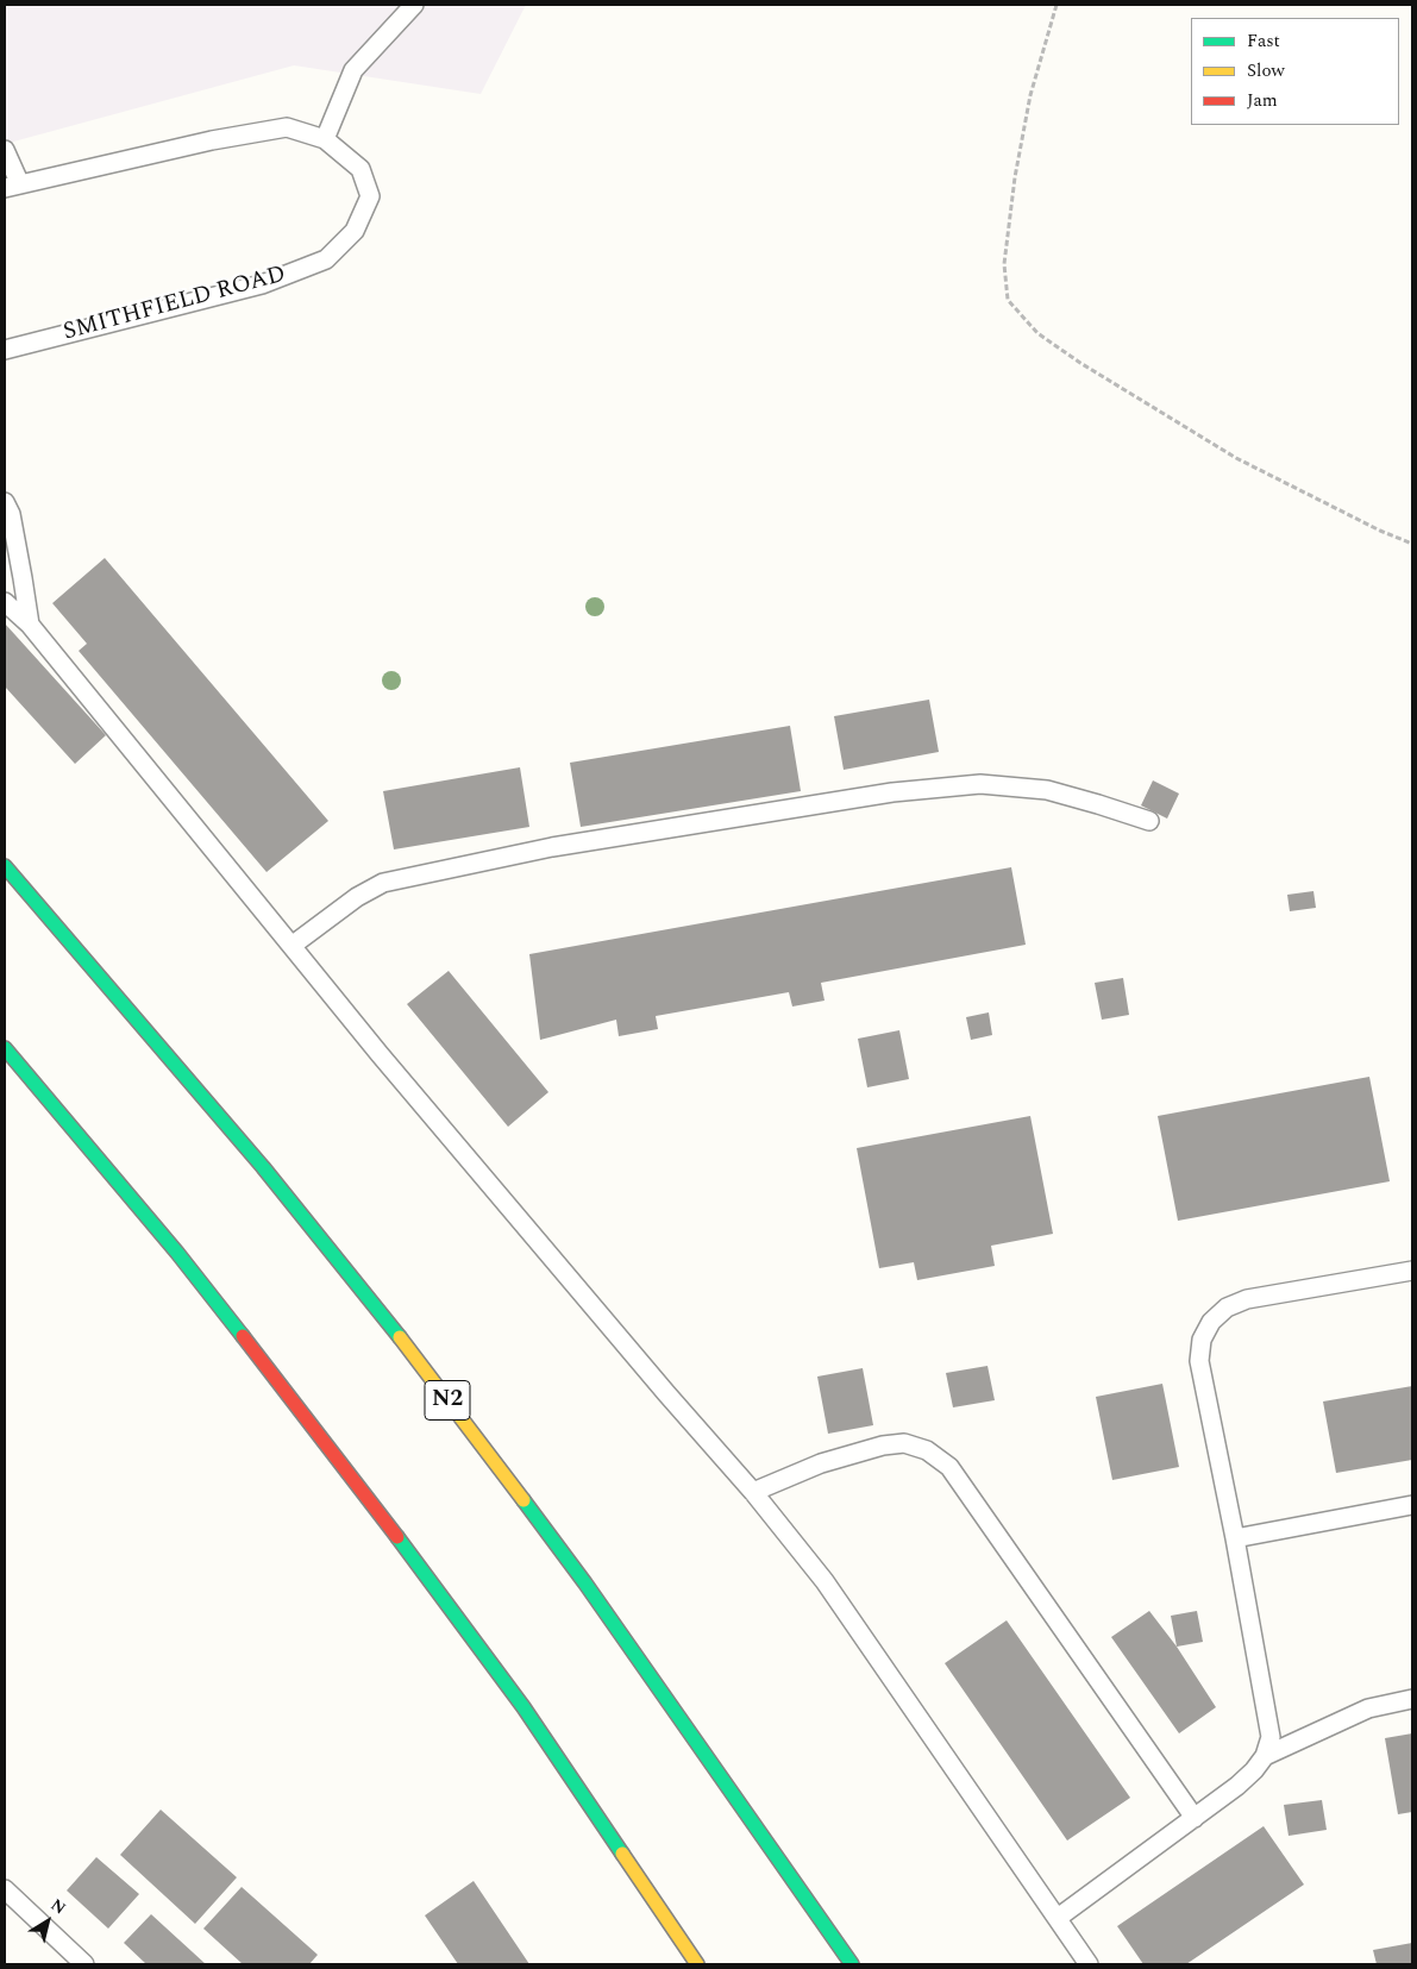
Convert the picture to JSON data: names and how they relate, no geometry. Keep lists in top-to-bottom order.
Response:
{
  "streets": {
    "highway": ["N2"],
    "lane": ["SMITHFIELD ROAD"]
  },
  "legend": ["Fast", "Slow", "Jam"],
  "north": "top right"
}
